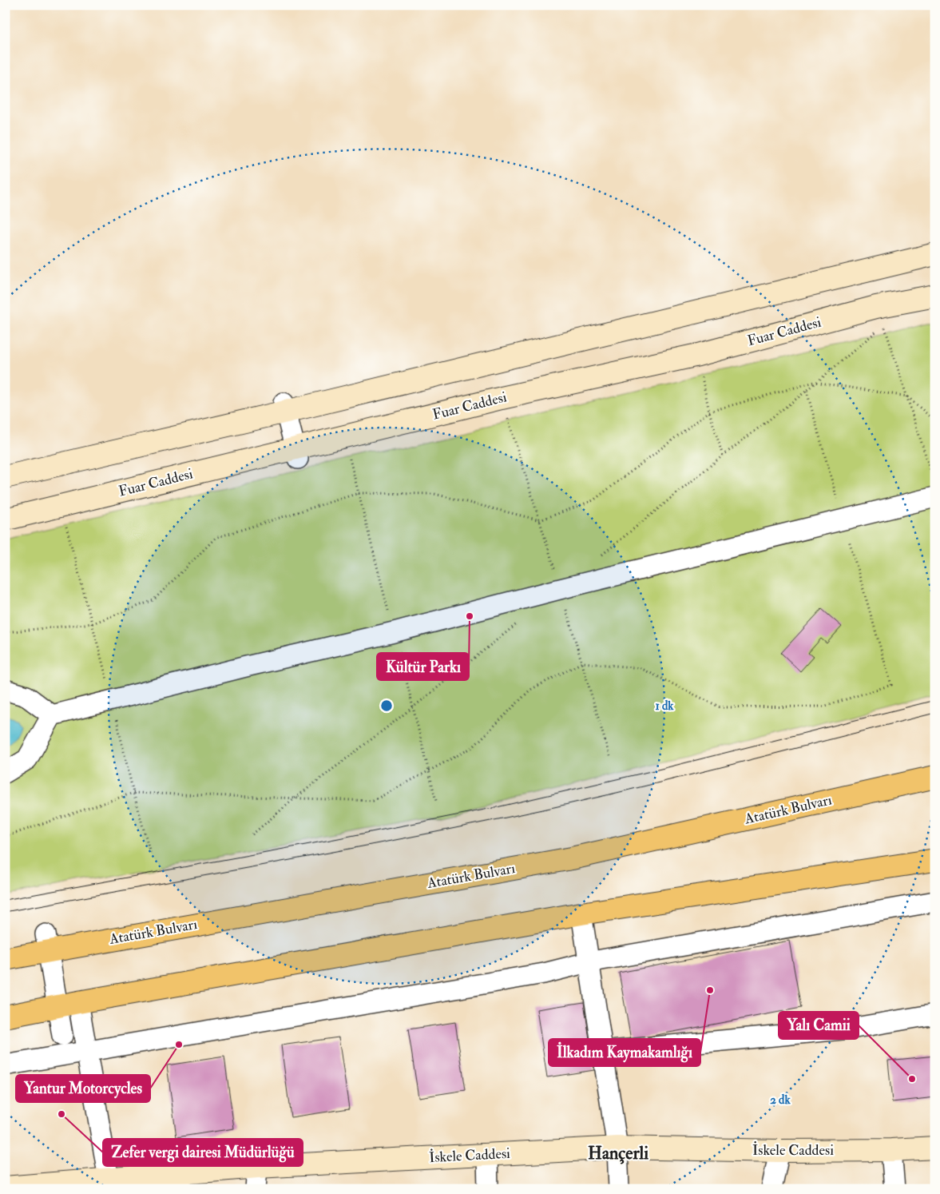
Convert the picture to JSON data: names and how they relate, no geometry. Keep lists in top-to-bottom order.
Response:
{
  "streets": {
    "main road": ["Fuar Caddesi", "Atatürk Bulvarı", "İskele Caddesi"]
  },
  "districts": ["Hançerli"],
  "places": [
    "Kültür Parkı",
    "İlkadım Kaymakamlığı",
    "Yantur Motorcycles",
    "Yalı Camii",
    "Zefer vergi dairesi Müdürlüğü"
  ],
  "rings": ["1 dk", "2 dk"]
}
